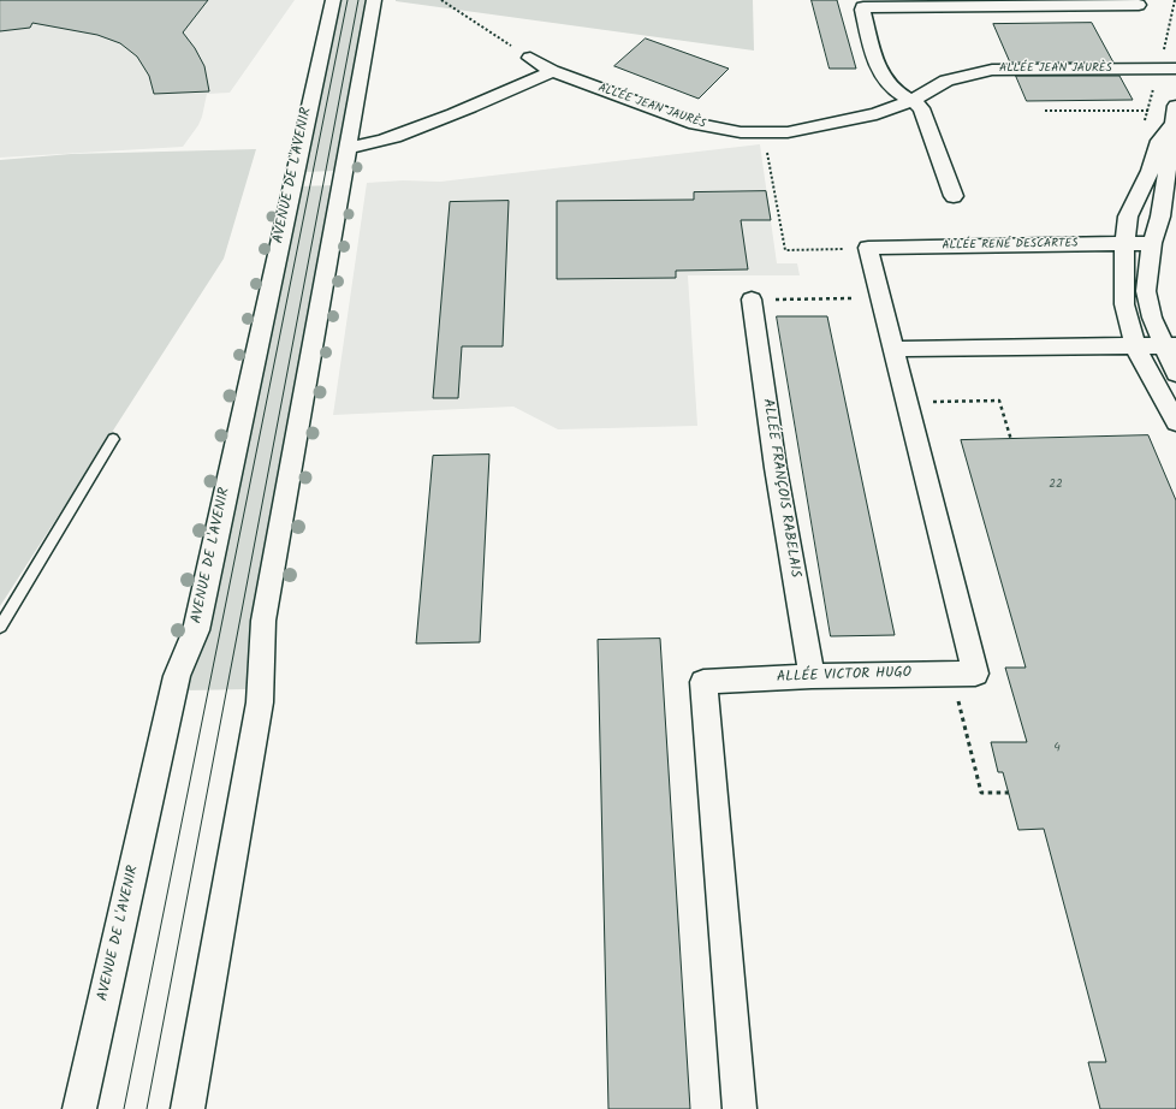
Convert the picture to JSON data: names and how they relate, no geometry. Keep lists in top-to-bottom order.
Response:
{
  "streets": {
    "street": [
      "ALLÉE JEAN JAURÈS",
      "AVENUE DE L'AVENIR",
      "ALLÉE RENÉ DESCARTES",
      "ALLÉE FRANÇOIS RABELAIS",
      "ALLÉE VICTOR HUGO"
    ]
  },
  "crossings": [
    ["ALLÉE RENÉ DESCARTES", "ALLÉE VICTOR HUGO"],
    ["ALLÉE FRANÇOIS RABELAIS", "ALLÉE VICTOR HUGO"]
  ],
  "house_numbers": ["22", "4"]
}
